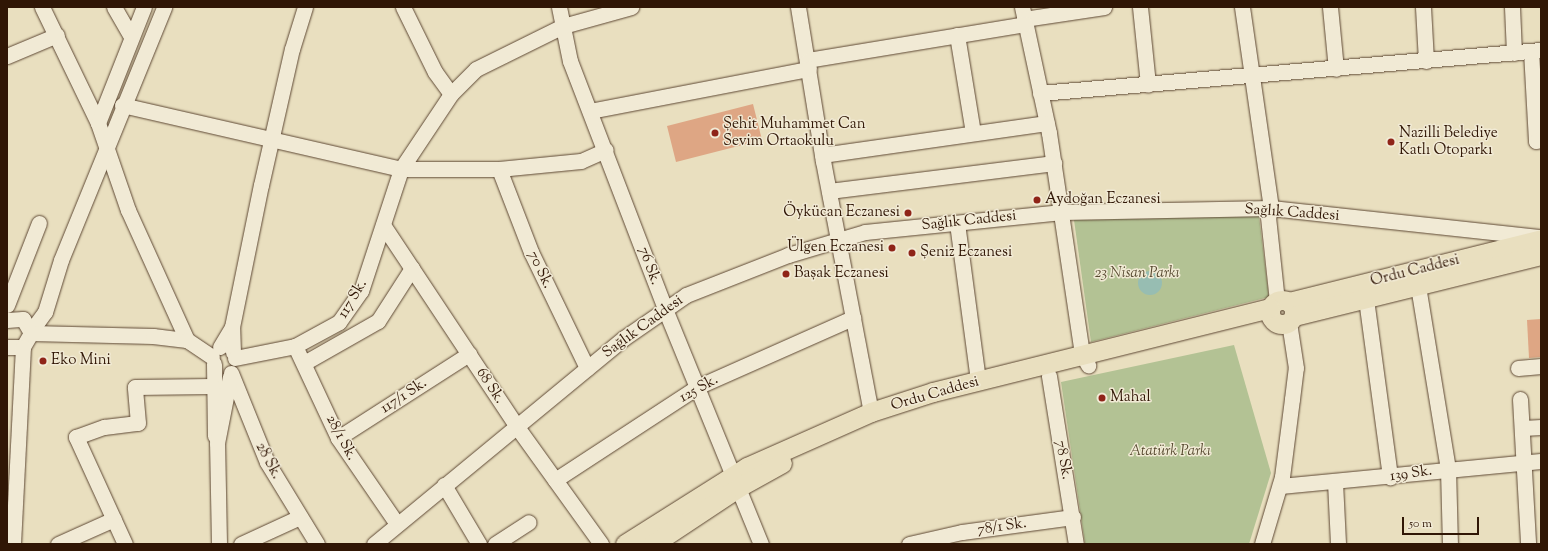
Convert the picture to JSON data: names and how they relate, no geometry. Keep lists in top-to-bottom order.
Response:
{
  "streets": {
    "main road": ["Ordu Caddesi"],
    "street": [
      "Sağlık Caddesi",
      "76 Sk.",
      "70 Sk.",
      "117 Sk.",
      "68 Sk.",
      "125 Sk.",
      "117/1 Sk.",
      "28/1 Sk.",
      "78 Sk.",
      "28 Sk.",
      "139 Sk.",
      "78/1 Sk."
    ]
  },
  "crossings": [
    ["Sağlık Caddesi", "76 Sk."],
    ["Sağlık Caddesi", "70 Sk."],
    ["Sağlık Caddesi", "Ordu Caddesi"],
    ["Sağlık Caddesi", "68 Sk."],
    ["Sağlık Caddesi", "28/1 Sk."],
    ["76 Sk.", "Ordu Caddesi"],
    ["76 Sk.", "117 Sk."],
    ["76 Sk.", "125 Sk."],
    ["Ordu Caddesi", "78 Sk."],
    ["117 Sk.", "68 Sk."],
    ["117 Sk.", "28/1 Sk."],
    ["117 Sk.", "28 Sk."],
    ["68 Sk.", "125 Sk."],
    ["68 Sk.", "117/1 Sk."],
    ["117/1 Sk.", "28/1 Sk."],
    ["78 Sk.", "78/1 Sk."]
  ],
  "parks": ["23 Nisan Parkı", "Atatürk Parkı"],
  "places": [
    "Şehit Muhammet Can Sevim Ortaokulu",
    "Nazilli Belediye Katlı Otoparkı",
    "Aydoğan Eczanesi",
    "Öykücan Eczanesi",
    "Ülgen Eczanesi",
    "Şeniz Eczanesi",
    "Başak Eczanesi",
    "Eko Mini",
    "Mahal"
  ],
  "scale_bar": "50 m"
}
